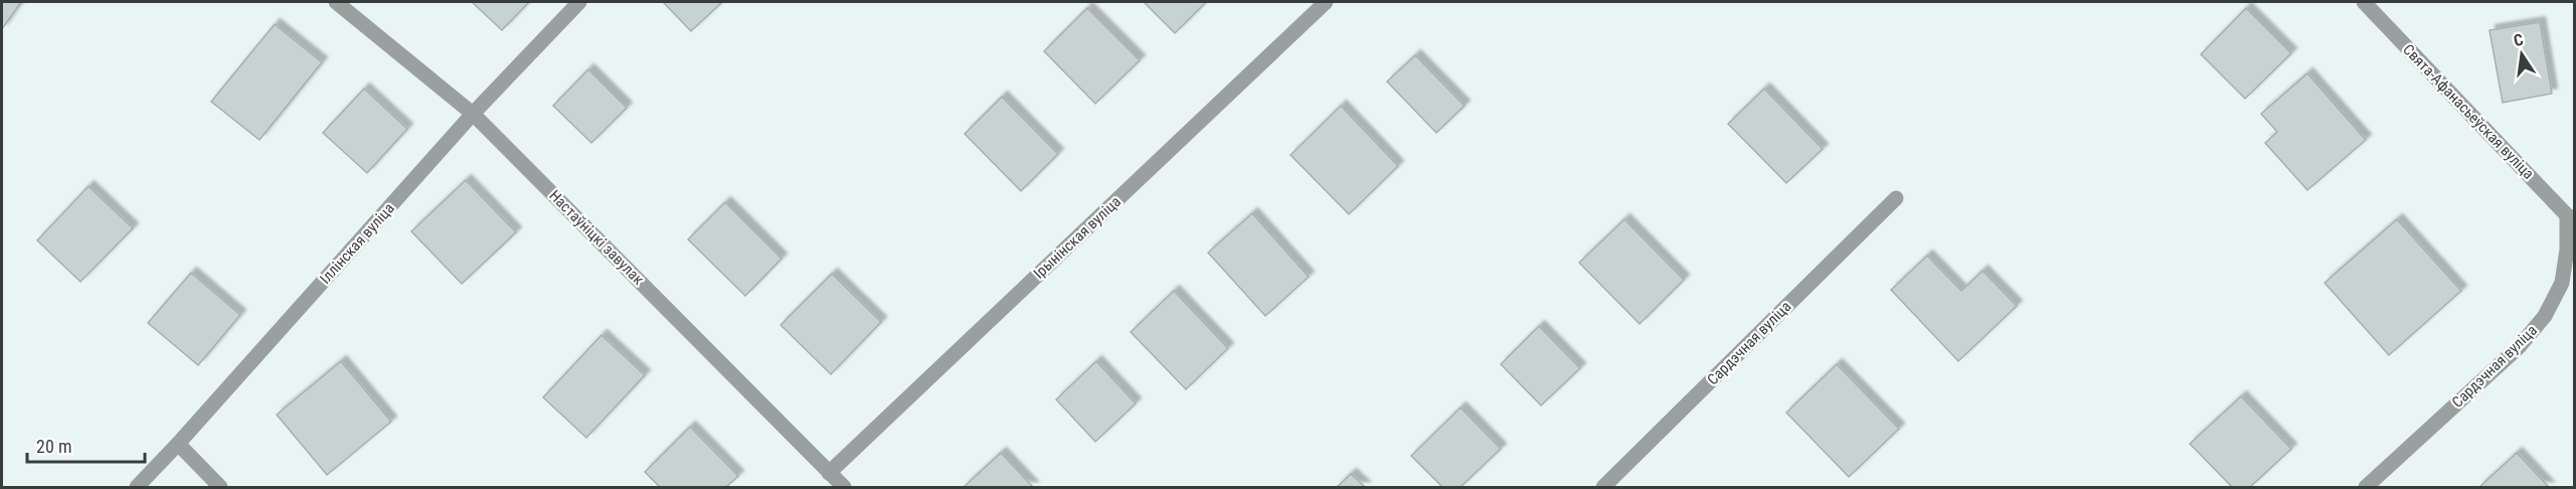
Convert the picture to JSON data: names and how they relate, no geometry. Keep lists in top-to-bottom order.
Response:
{
  "streets": {
    "street": [
      "Свята-Афанасьеўская вуліца",
      "Настаўніцкі завулак",
      "Ірынінская вуліца",
      "Іллінская вуліца",
      "Сардэчная вуліца"
    ]
  },
  "crossings": [
    ["Свята-Афанасьеўская вуліца", "Сардэчная вуліца"],
    ["Настаўніцкі завулак", "Ірынінская вуліца"],
    ["Настаўніцкі завулак", "Іллінская вуліца"]
  ],
  "scale_bar": "20 m",
  "north": "top"
}
